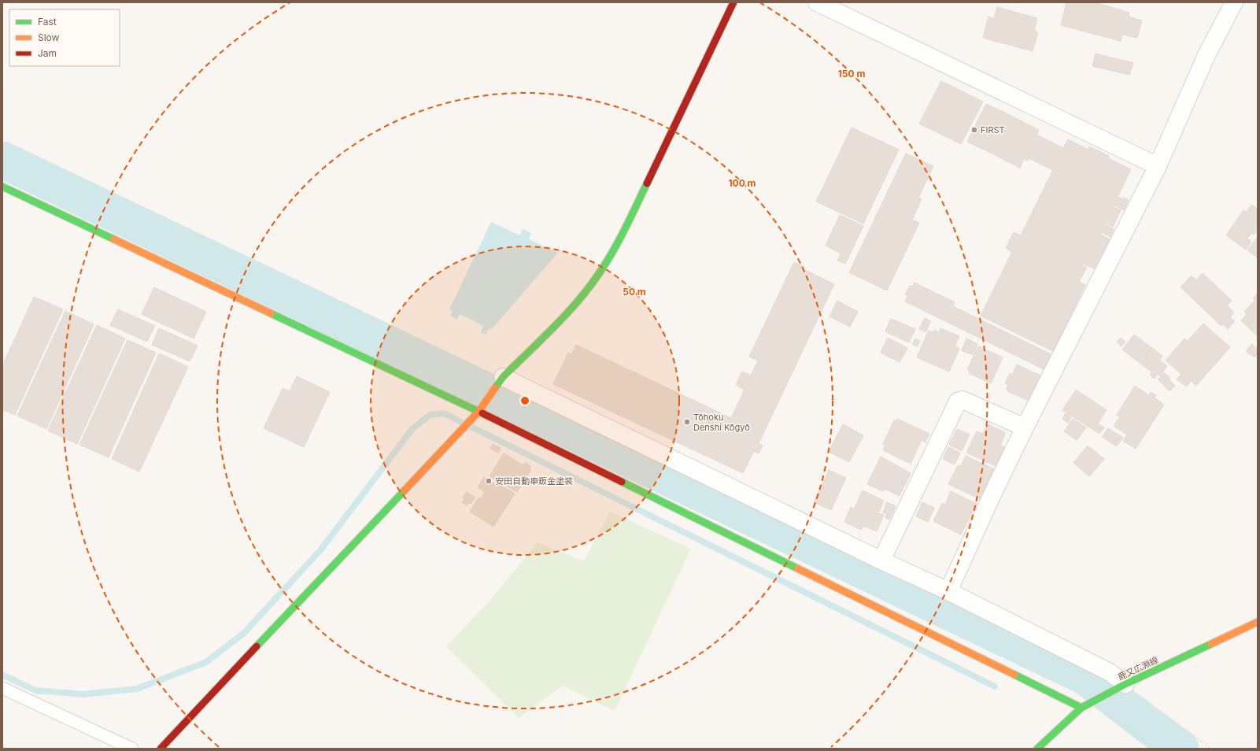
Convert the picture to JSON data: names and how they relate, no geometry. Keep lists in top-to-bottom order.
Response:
{
  "streets": {
    "street": ["鹿又広淵線"]
  },
  "places": ["FIRST", "Tōhoku Denshi Kōgyō", "安田自動車鈑金塗装"],
  "legend": ["Fast", "Slow", "Jam"],
  "rings": ["150 m", "100 m", "50 m"]
}
